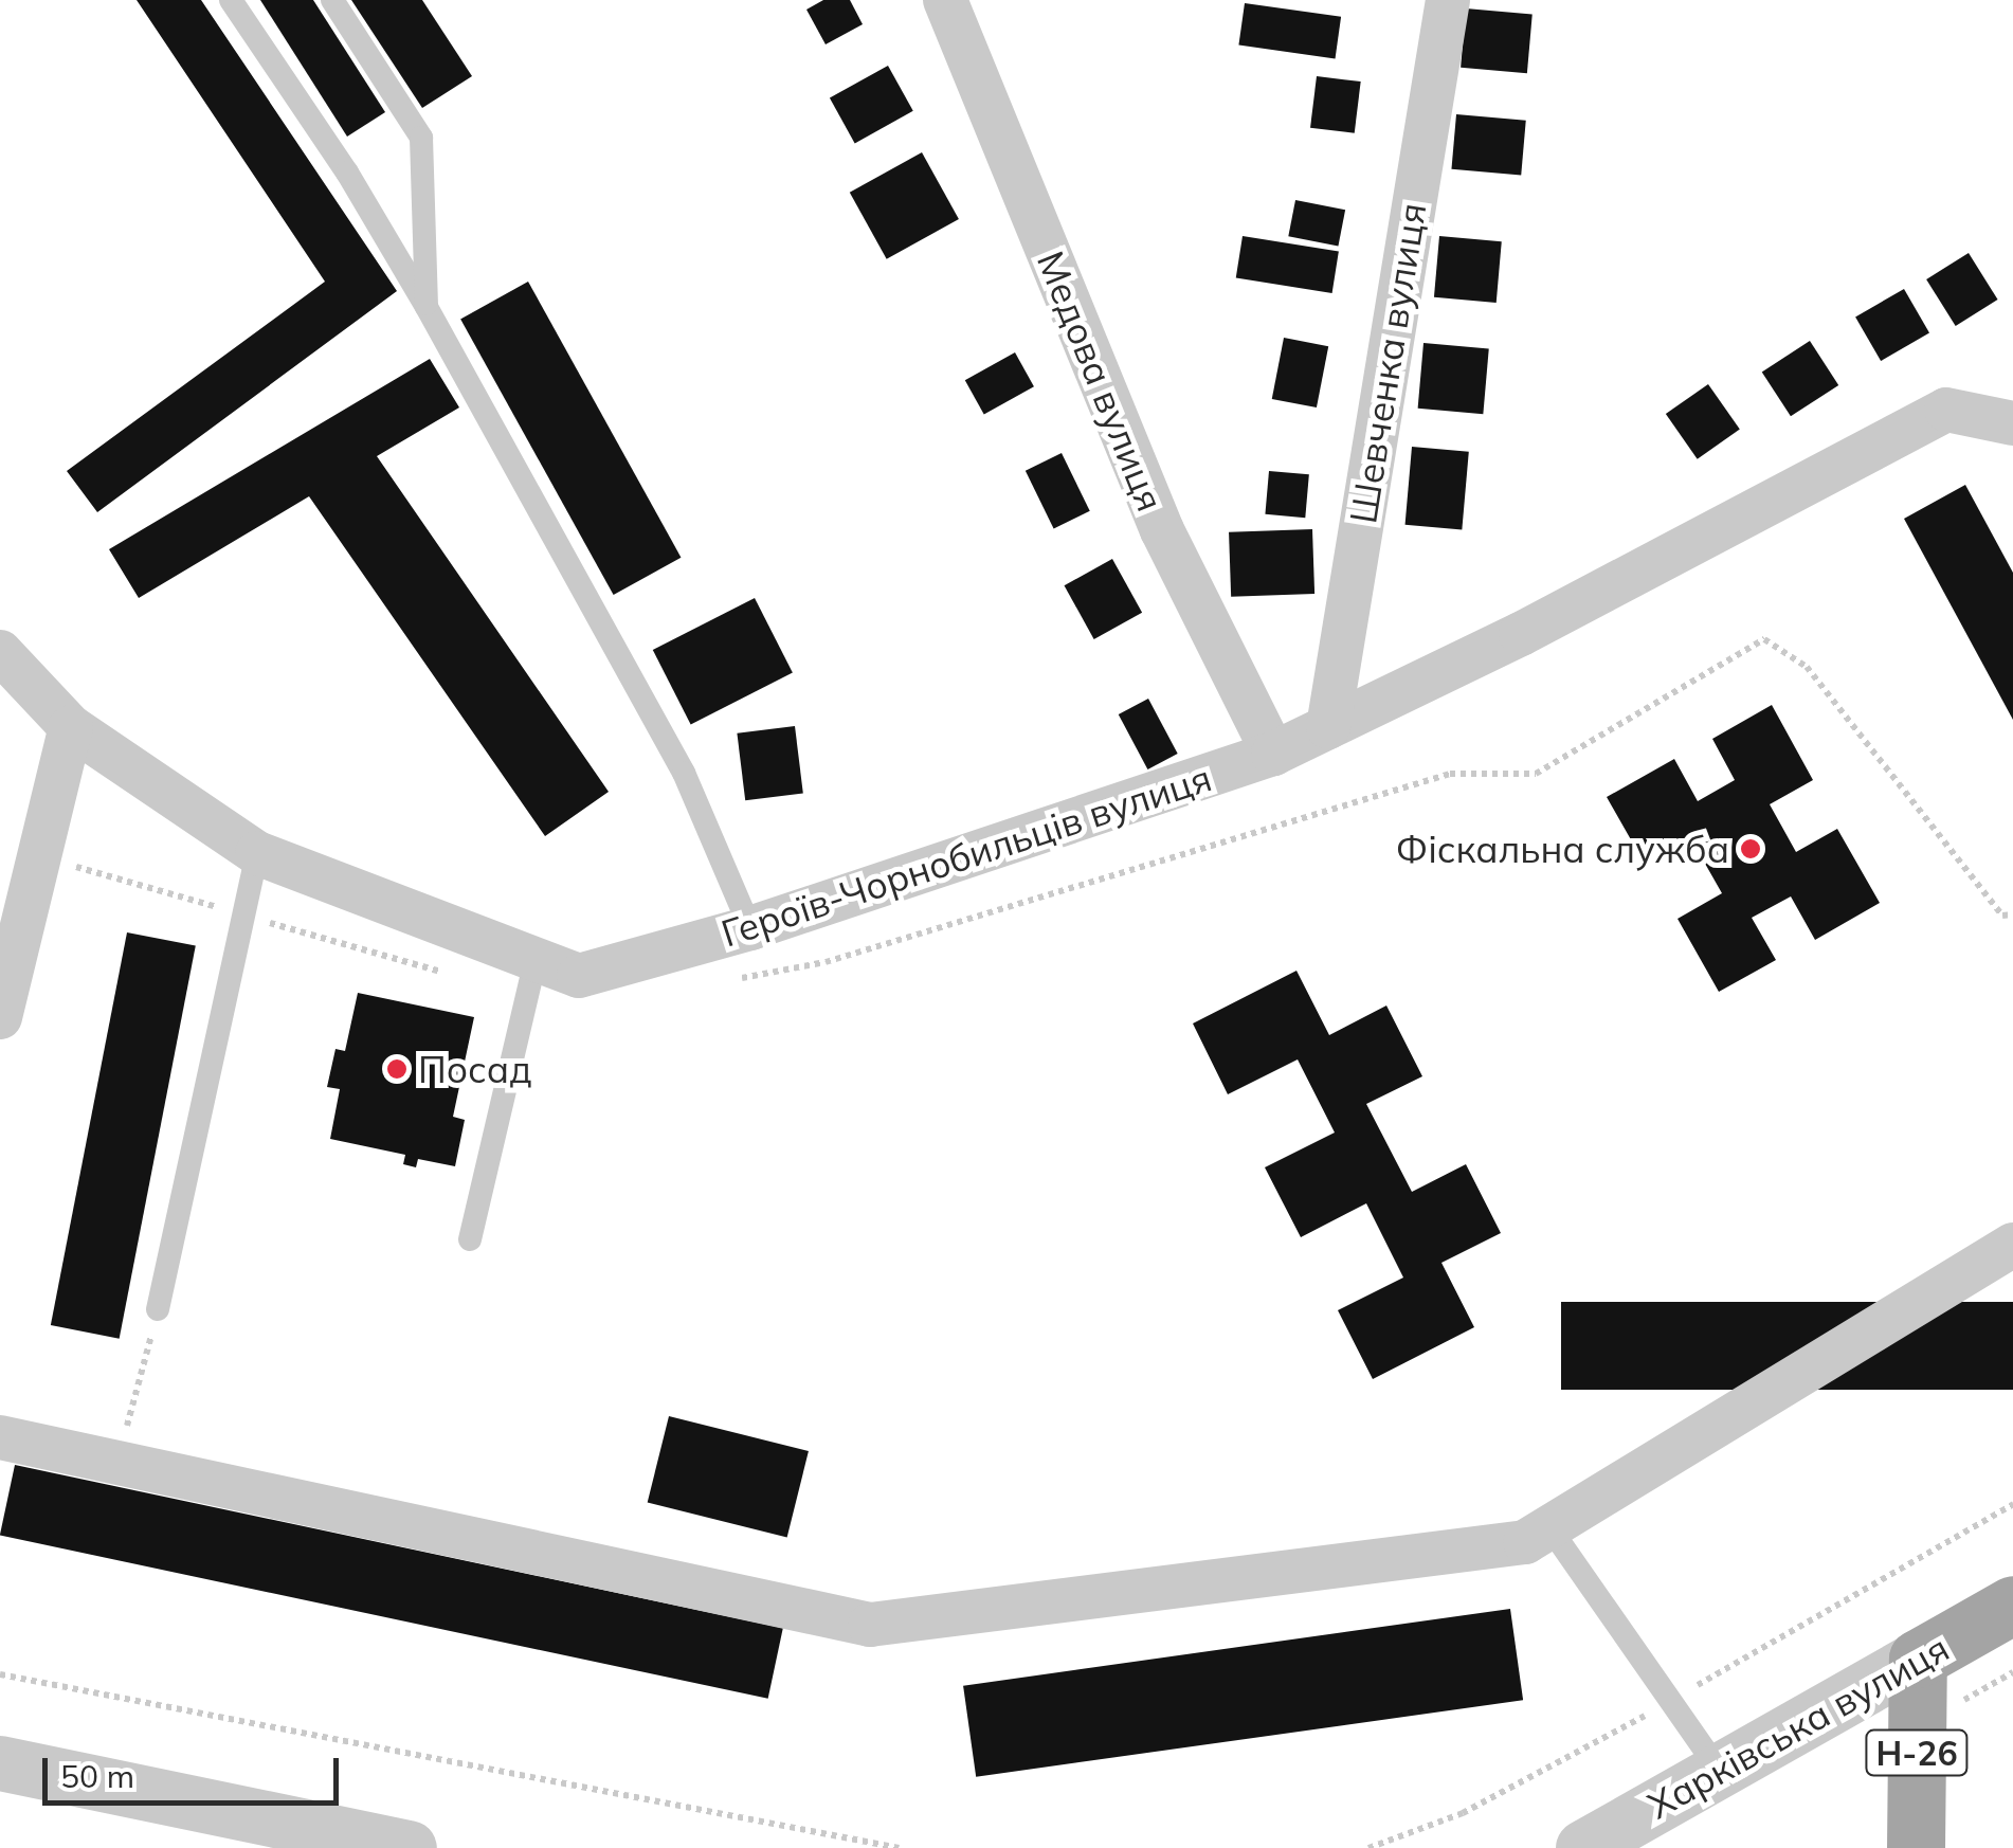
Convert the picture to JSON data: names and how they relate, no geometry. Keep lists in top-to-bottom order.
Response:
{
  "streets": {
    "main road": ["Харківська вулиця", "Н-26"],
    "street": ["Шевченка вулиця", "Медова вулиця", "Героїв-Чорнобильців вулиця"]
  },
  "crossings": [
    ["Шевченка вулиця", "Героїв-Чорнобильців вулиця"],
    ["Медова вулиця", "Героїв-Чорнобильців вулиця"],
    ["Харківська вулиця", "Н-26"]
  ],
  "places": ["Фіскальна служба", "Посад"],
  "scale_bar": "50 m"
}
